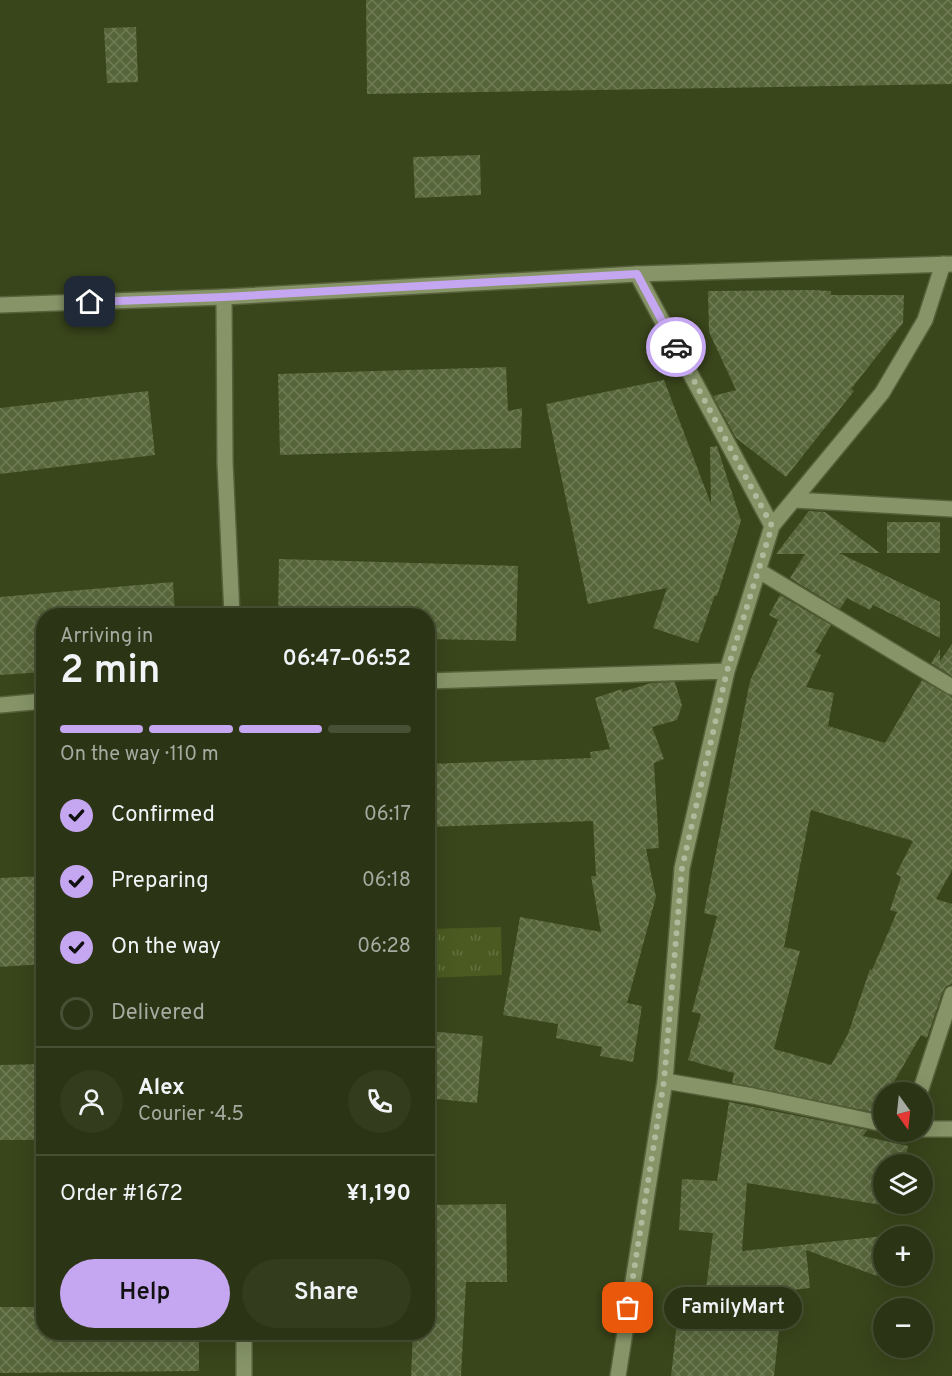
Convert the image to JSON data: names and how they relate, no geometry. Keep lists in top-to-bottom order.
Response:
{
  "places": ["FamilyMart"],
  "north": "bottom",
  "page": {
    "heading": ["2 min", "Arriving in", "06:47–06:52"],
    "panel": [
      "Alex",
      "Courier · 4.5",
      "Order #1672",
      "¥1,190"
    ],
    "bar": "On the way · 110 m",
    "list": [
      ["Confirmed", "06:17"],
      ["Preparing", "06:18"],
      ["On the way", "06:28"],
      "Delivered"
    ],
    "map_buttons": ["+", "−"],
    "buttons": ["Help", "Share"],
    "bubble": "FamilyMart"
  }
}
